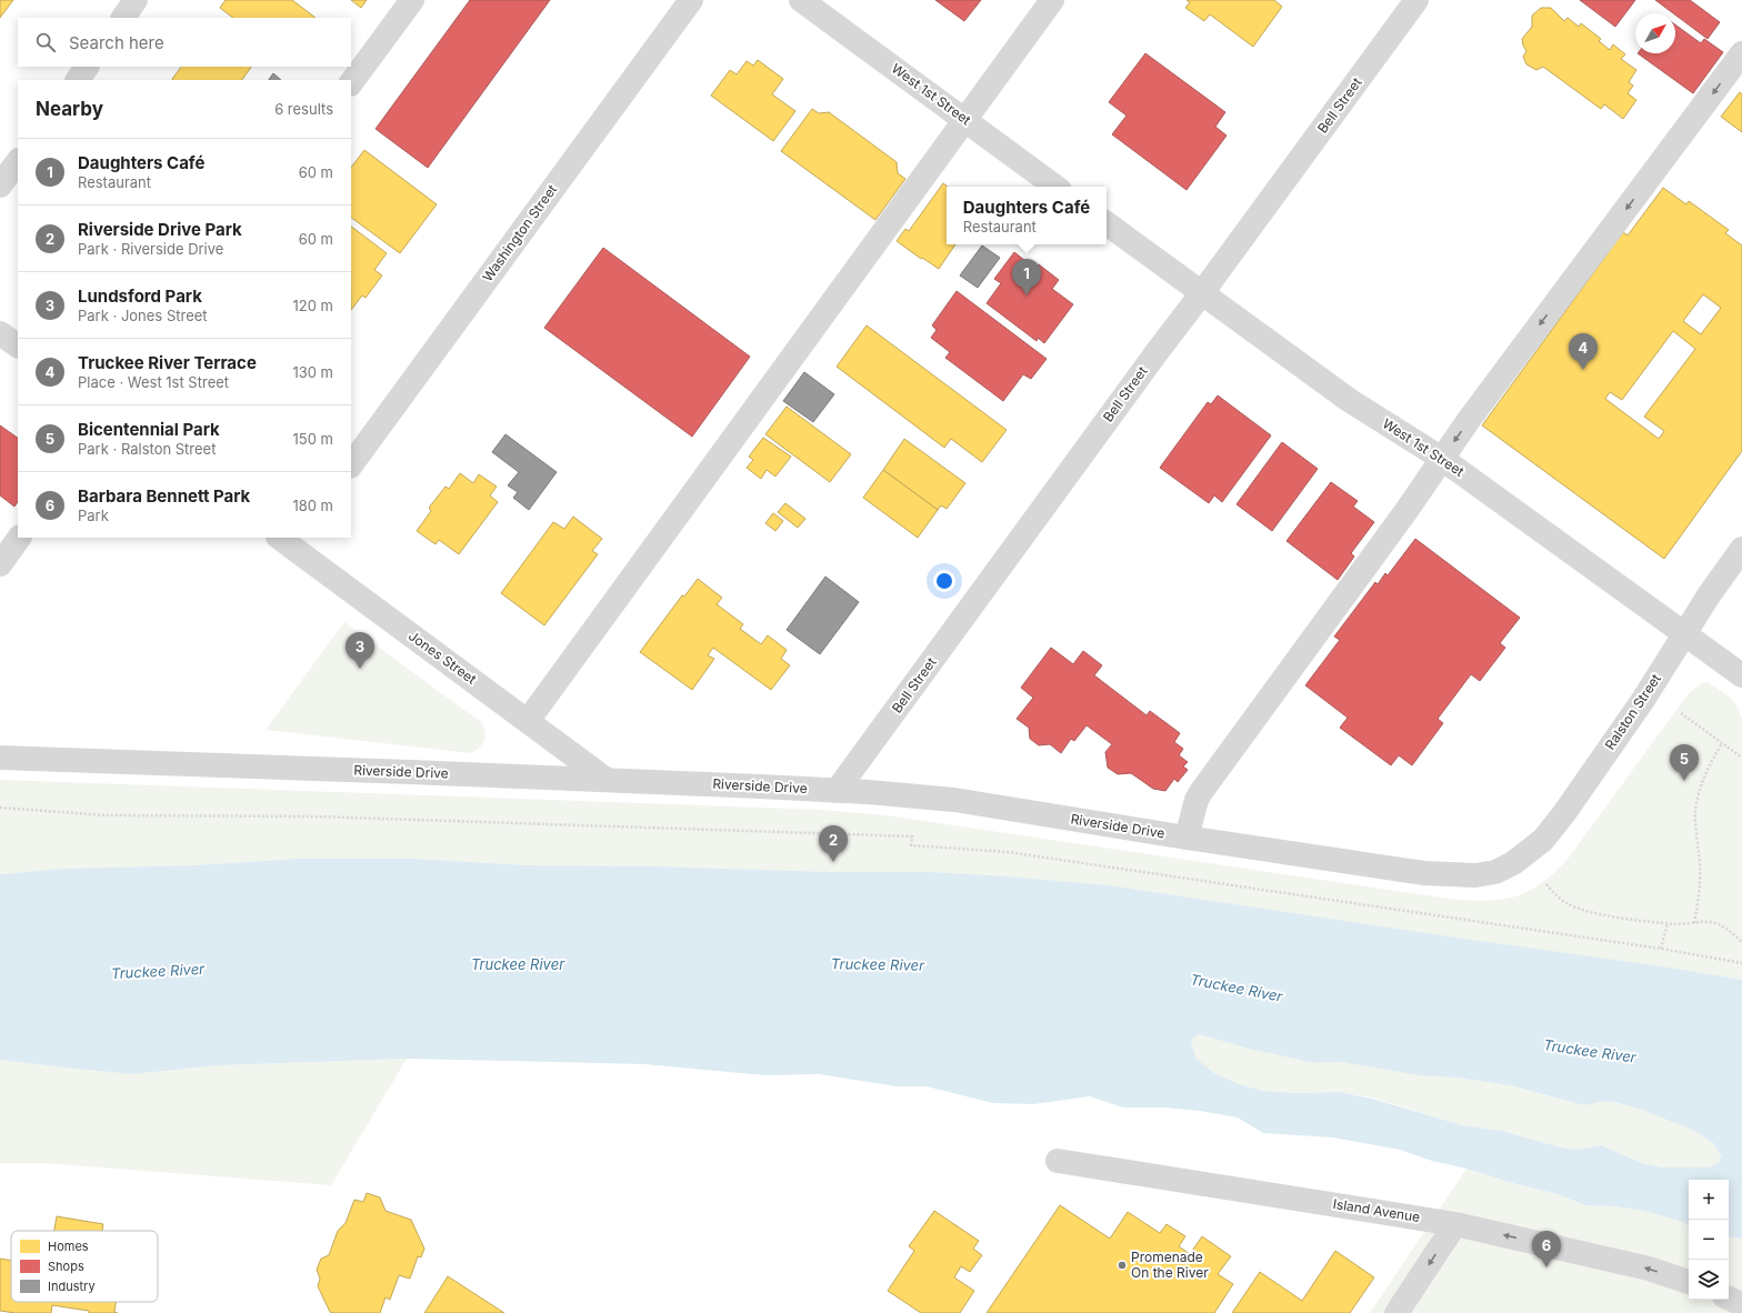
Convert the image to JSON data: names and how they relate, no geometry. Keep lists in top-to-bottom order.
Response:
{
  "streets": {
    "street": [
      "West 1st Street",
      "Bell Street",
      "Washington Street",
      "Jones Street",
      "Ralston Street",
      "Riverside Drive",
      "Island Avenue"
    ]
  },
  "crossings": [
    ["West 1st Street", "Bell Street"],
    ["West 1st Street", "Ralston Street"],
    ["Bell Street", "Riverside Drive"],
    ["Jones Street", "Riverside Drive"],
    ["Ralston Street", "Riverside Drive"]
  ],
  "one_way": ["Island Avenue"],
  "water": ["Truckee River"],
  "places": ["Promenade On the River"],
  "legend": ["Homes", "Shops", "Industry"],
  "north": "top right",
  "page": {
    "search": "Search here",
    "heading": ["Nearby", "6 results"],
    "list": [
      {
        "mark": "1",
        "name": "Daughters Café",
        "note": "Restaurant",
        "value": "60 m"
      },
      {
        "mark": "2",
        "name": "Riverside Drive Park",
        "note": "Park · Riverside Drive",
        "value": "60 m"
      },
      {
        "mark": "3",
        "name": "Lundsford Park",
        "note": "Park · Jones Street",
        "value": "120 m"
      },
      {
        "mark": "4",
        "name": "Truckee River Terrace",
        "note": "Place · West 1st Street",
        "value": "130 m"
      },
      {
        "mark": "5",
        "name": "Bicentennial Park",
        "note": "Park · Ralston Street",
        "value": "150 m"
      },
      {
        "mark": "6",
        "name": "Barbara Bennett Park",
        "note": "Park",
        "value": "180 m"
      }
    ],
    "popup": ["Daughters Café", "Restaurant"],
    "pins": [
      "1",
      "4",
      "3",
      "5",
      "2",
      "6"
    ],
    "map_buttons": ["+", "−"]
  }
}
